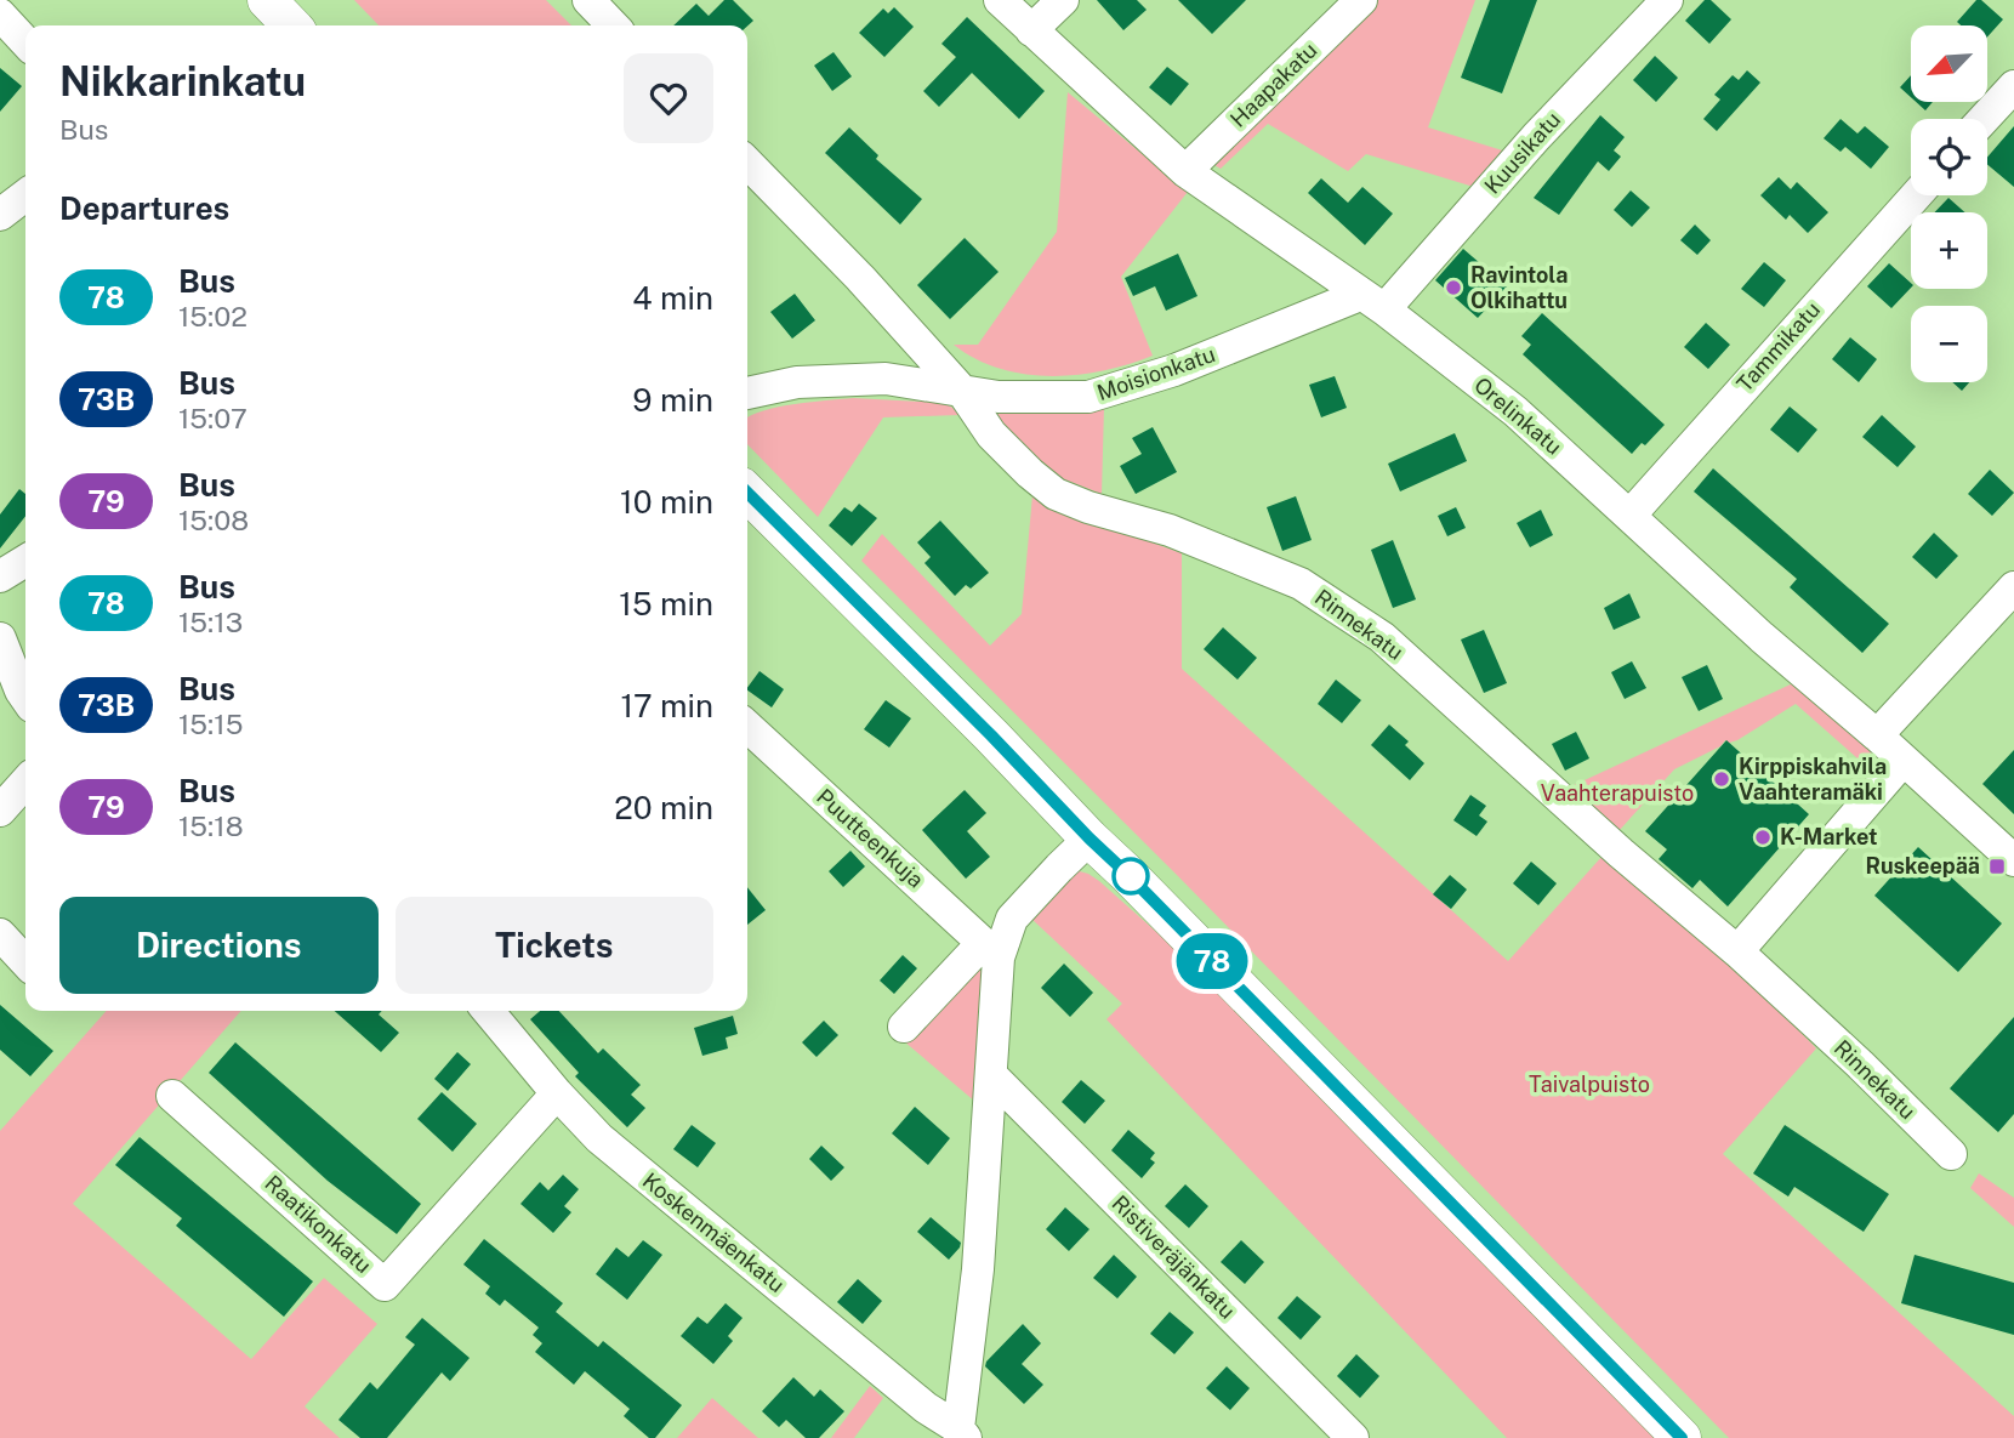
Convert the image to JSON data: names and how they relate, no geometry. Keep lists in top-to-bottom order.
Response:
{
  "streets": {
    "street": [
      "Haapakatu",
      "Kuusikatu",
      "Tammikatu",
      "Moisionkatu",
      "Orelinkatu",
      "Rinnekatu",
      "Puutteenkuja",
      "Raatikonkatu",
      "Koskenmäenkatu",
      "Ristiveräjänkatu"
    ]
  },
  "crossings": [
    ["Haapakatu", "Orelinkatu"],
    ["Kuusikatu", "Moisionkatu"],
    ["Kuusikatu", "Orelinkatu"],
    ["Tammikatu", "Orelinkatu"],
    ["Moisionkatu", "Orelinkatu"],
    ["Moisionkatu", "Rinnekatu"],
    ["Raatikonkatu", "Koskenmäenkatu"]
  ],
  "parks": ["Vaahterapuisto", "Taivalpuisto"],
  "places": {
    "other": ["Ravintola Olkihattu", "Kirppiskahvila Vaahteramäki", "K-Market"],
    "transit": ["Ruskeepää"]
  },
  "lines": ["bus line 78"],
  "north": "bottom left",
  "page": {
    "on_map": "78",
    "map_buttons": ["+", "−"],
    "heading": [
      ["Nikkarinkatu", "Bus"],
      "Departures"
    ],
    "list": [
      {
        "mark": "78",
        "name": "Bus",
        "note": "15:02",
        "value": "4 min"
      },
      {
        "mark": "73B",
        "name": "Bus",
        "note": "15:07",
        "value": "9 min"
      },
      {
        "mark": "79",
        "name": "Bus",
        "note": "15:08",
        "value": "10 min"
      },
      {
        "mark": "78",
        "name": "Bus",
        "note": "15:13",
        "value": "15 min"
      },
      {
        "mark": "73B",
        "name": "Bus",
        "note": "15:15",
        "value": "17 min"
      },
      {
        "mark": "79",
        "name": "Bus",
        "note": "15:18",
        "value": "20 min"
      }
    ],
    "buttons": ["Directions", "Tickets"]
  }
}
